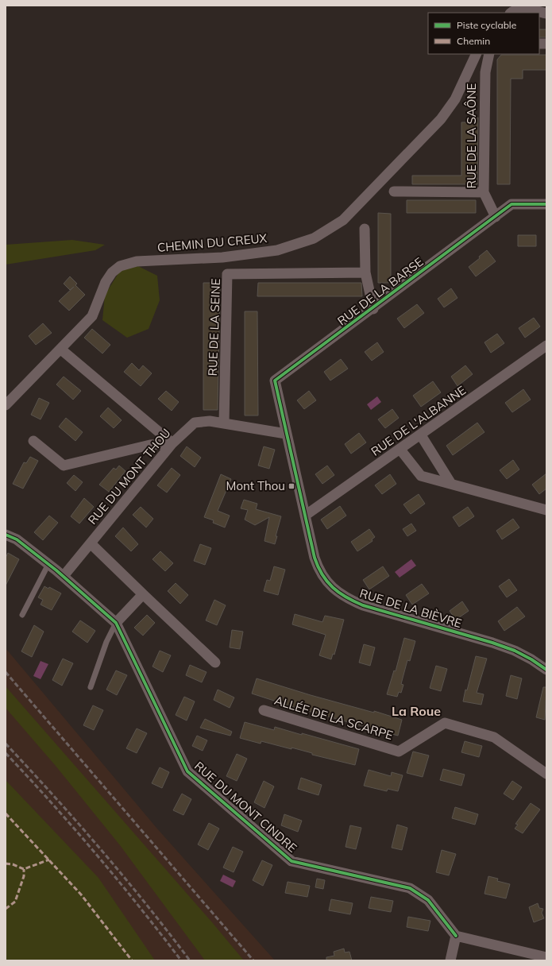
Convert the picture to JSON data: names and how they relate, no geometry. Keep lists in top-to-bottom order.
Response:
{
  "streets": {
    "street": [
      "RUE DE LA SAÔNE",
      "CHEMIN DU CREUX",
      "RUE DE LA BARSE",
      "RUE DE LA SEINE",
      "RUE DE L'ALBANNE",
      "RUE DU MONT THOU",
      "RUE DE LA BIÈVRE",
      "ALLÉE DE LA SCARPE",
      "RUE DU MONT CINDRE"
    ]
  },
  "crossings": [
    ["RUE DE LA SAÔNE", "RUE DE LA BARSE"],
    ["RUE DE LA BARSE", "RUE DU MONT THOU"],
    ["RUE DE LA BARSE", "RUE DE LA BIÈVRE"],
    ["RUE DE LA SEINE", "RUE DU MONT THOU"],
    ["RUE DE L'ALBANNE", "RUE DE LA BIÈVRE"],
    ["RUE DU MONT THOU", "RUE DE LA BIÈVRE"],
    ["RUE DU MONT THOU", "RUE DU MONT CINDRE"]
  ],
  "districts": ["La Roue"],
  "places": {
    "transit": ["Mont Thou"]
  },
  "legend": ["Piste cyclable", "Chemin"]
}
